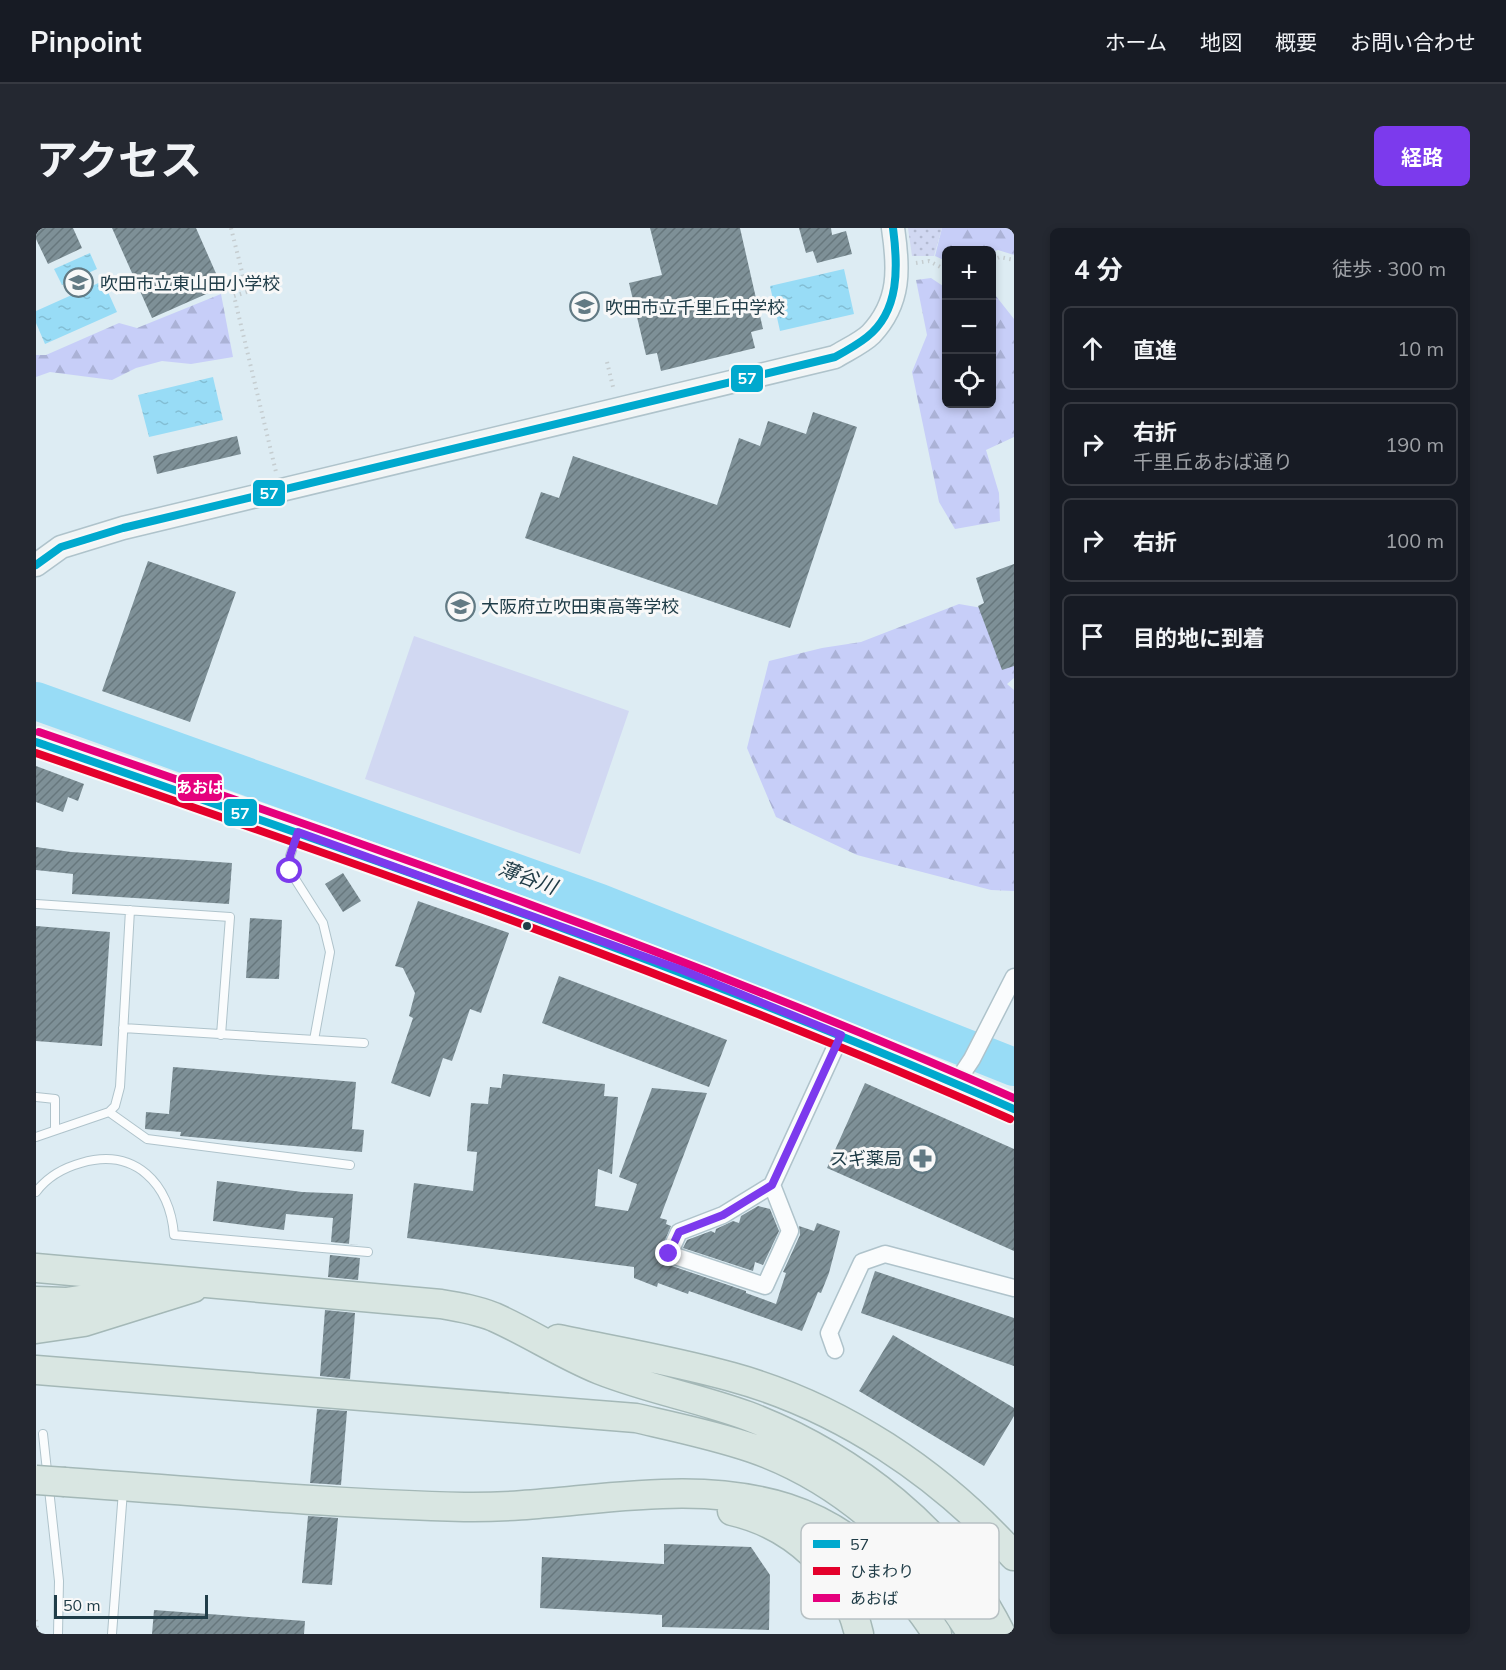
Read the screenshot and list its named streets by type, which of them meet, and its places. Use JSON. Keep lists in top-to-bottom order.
{
  "water": ["薄谷川"],
  "places": {
    "school or university": ["吹田市立東山田小学校", "吹田市立千里丘中学校", "大阪府立吹田東高等学校"],
    "pharmacy": ["スギ薬局"]
  },
  "lines": ["transit line 57", "transit line あおば", "transit line ひまわり"],
  "legend": ["57", "ひまわり", "あおば"],
  "scale_bar": "50 m",
  "page": {
    "header": "Pinpoint",
    "nav": [
      "ホーム",
      "地図",
      "概要",
      "お問い合わせ"
    ],
    "title": "アクセス",
    "buttons": "経路",
    "heading": ["4 分", "徒歩 · 300 m"],
    "map_buttons": ["+", "−"],
    "list": [
      ["直進", "10 m"],
      ["右折", "千里丘あおば通り", "190 m"],
      ["右折", "100 m"],
      "目的地に到着"
    ],
    "scale": "50 m"
  }
}
